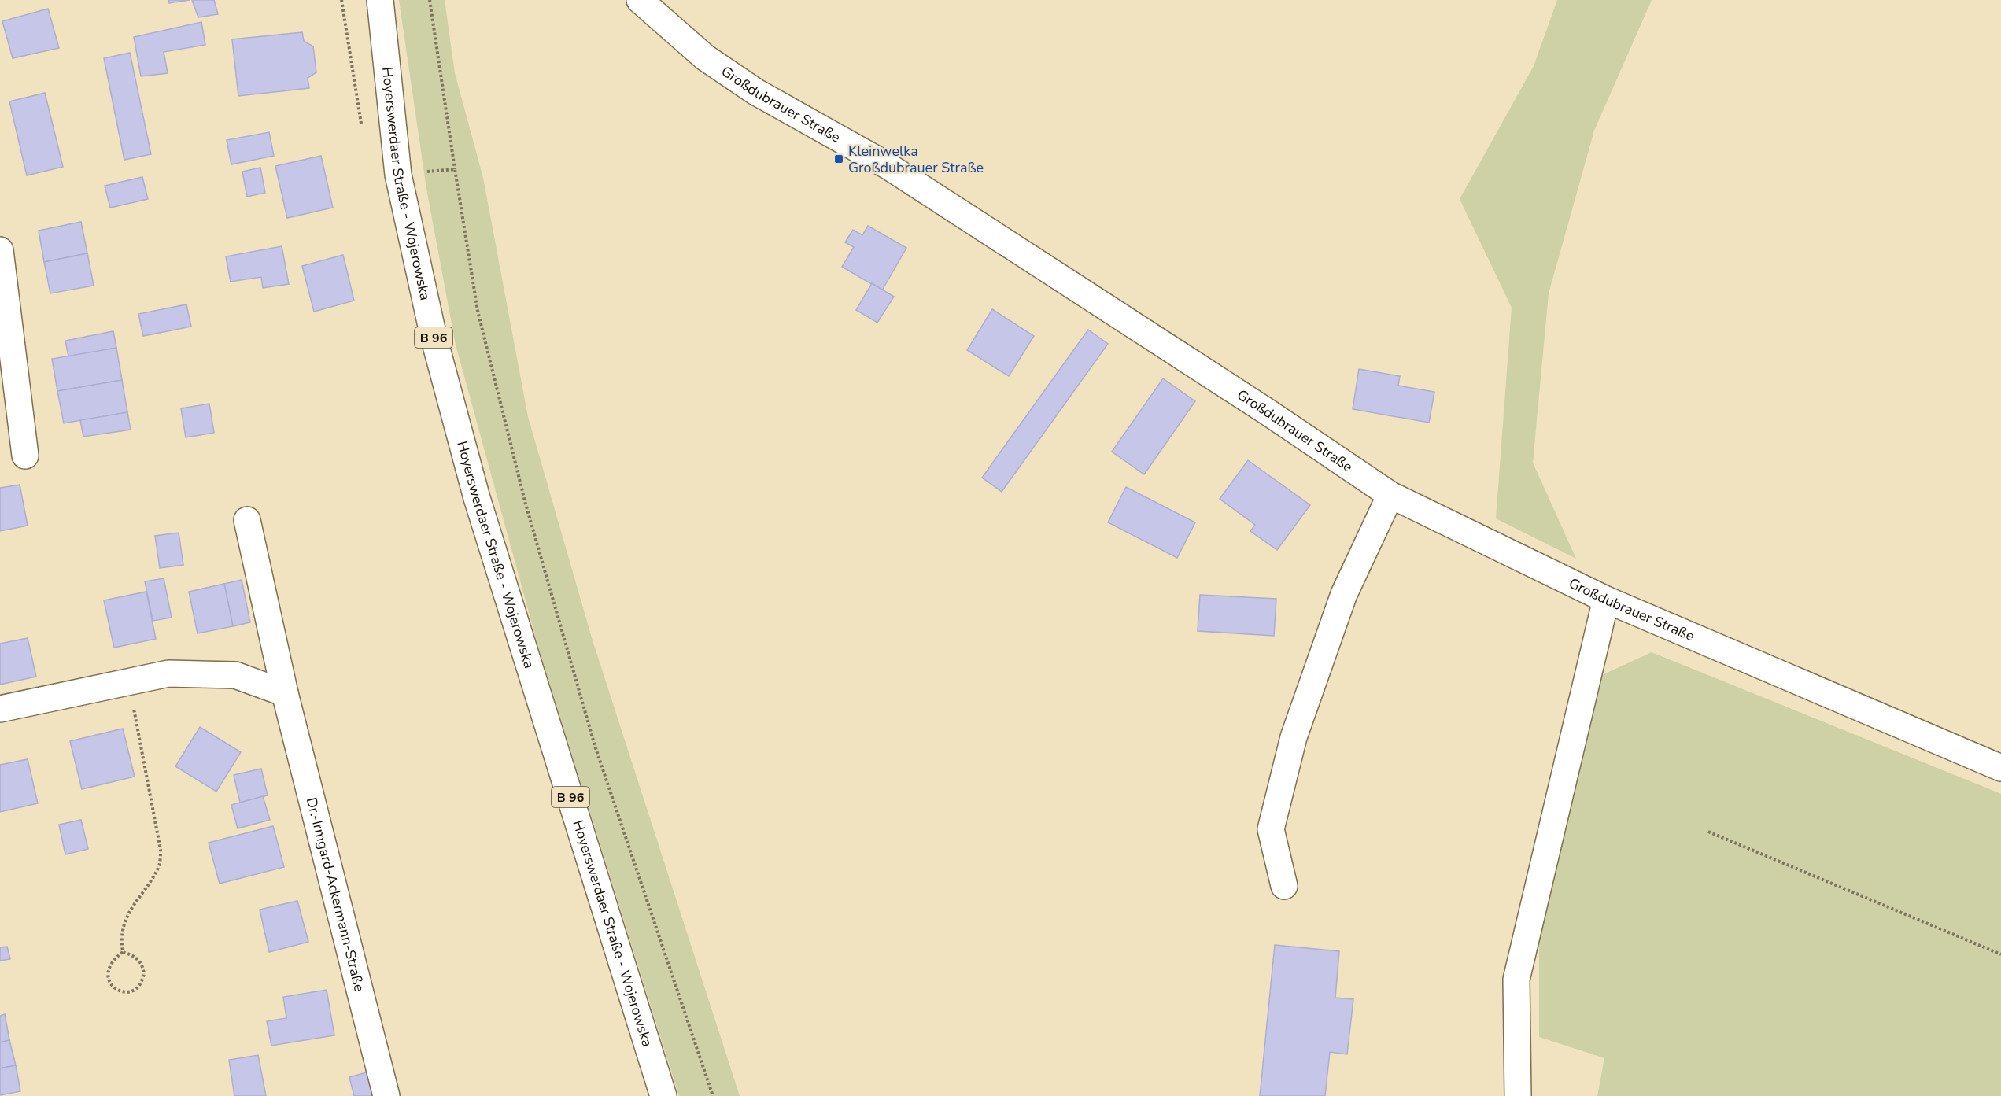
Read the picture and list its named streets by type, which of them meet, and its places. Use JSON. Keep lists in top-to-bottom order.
{
  "streets": {
    "main road": [
      "Großdubrauer Straße",
      "Hoyerswerdaer Straße - Wojerowska",
      "B 96",
      "Dr.-Irmgard-Ackermann-Straße"
    ]
  },
  "places": {
    "transit": ["Kleinwelka Großdubrauer Straße"]
  }
}
